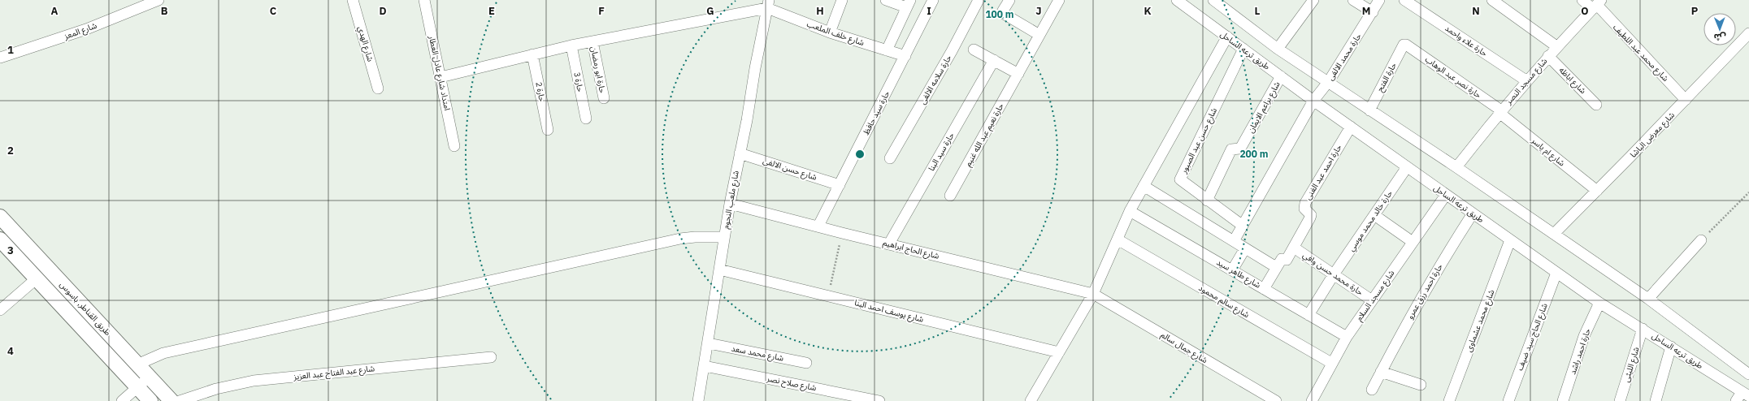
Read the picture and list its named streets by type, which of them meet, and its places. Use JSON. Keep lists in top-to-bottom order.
{
  "streets": {
    "main road": ["طريق القناطر, باسوس"],
    "street": [
      "شارع المعز",
      "شارع خلف الملعب",
      "حارة علاء واحمد",
      "شارع الهدي",
      "طريق ترعه الساحل",
      "شارع محمد عبد اللطيف",
      "حارة محمد الالفى",
      "حارة ابو رمضان",
      "امتداد شارع عادل العطار",
      "حارة الفتح",
      "حارة نصر عبد الوهاب",
      "حارة سلامه الالفى",
      "شارع اباظه",
      "شارع مسجد النصر",
      "حارة 3",
      "حارة 2",
      "شارع براعم الايمان",
      "حارة سيد حافظ",
      "حارة نعيم عبد الله غنيم",
      "شارع معرض الباشا",
      "شارع حسن عبد الصبور",
      "حارة سيد البنا",
      "شارع ام ياسر",
      "شارع حسن الالفى",
      "حارة احمد عبد الغنى",
      "شارع ملعب النجوم",
      "حارة خالد محمد موسي",
      "شارع الحاج ابراهيم",
      "شارع طاهر سيد",
      "حارة محمد حسن وافي",
      "حارة احمد رزق عمرو",
      "شارع مسجد السلام",
      "شارع سالم محمود",
      "شارع يوسف احمد البنا",
      "شارع محمد عشماوى",
      "شارع الحاج سيد ضيف",
      "شارع جمال سالم",
      "حارة احمد راشد",
      "شارع محمد سعد",
      "شارع الليثى",
      "شارع عبد الفتاح عبد العزيز",
      "شارع صلاح نصر"
    ]
  },
  "crossings": [
    ["شارع خلف الملعب", "حارة سيد حافظ"],
    ["شارع خلف الملعب", "شارع ملعب النجوم"],
    ["حارة علاء واحمد", "شارع مسجد النصر"],
    ["طريق ترعه الساحل", "حارة محمد الالفى"],
    ["طريق ترعه الساحل", "شارع براعم الايمان"],
    ["طريق ترعه الساحل", "شارع حسن عبد الصبور"],
    ["طريق ترعه الساحل", "حارة احمد عبد الغنى"],
    ["طريق ترعه الساحل", "حارة خالد محمد موسي"],
    ["طريق ترعه الساحل", "حارة احمد رزق عمرو"],
    ["طريق ترعه الساحل", "شارع مسجد السلام"],
    ["طريق ترعه الساحل", "شارع محمد عشماوى"],
    ["طريق ترعه الساحل", "شارع الحاج سيد ضيف"],
    ["طريق ترعه الساحل", "حارة احمد راشد"],
    ["طريق ترعه الساحل", "شارع الليثى"],
    ["شارع محمد عبد اللطيف", "شارع مسجد النصر"],
    ["شارع محمد عبد اللطيف", "شارع معرض الباشا"],
    ["حارة محمد الالفى", "شارع حسن عبد الصبور"],
    ["حارة الفتح", "حارة نصر عبد الوهاب"],
    ["حارة نصر عبد الوهاب", "شارع مسجد النصر"],
    ["حارة نصر عبد الوهاب", "شارع ام ياسر"],
    ["شارع اباظه", "شارع مسجد النصر"],
    ["شارع مسجد النصر", "شارع ام ياسر"],
    ["شارع براعم الايمان", "شارع حسن عبد الصبور"],
    ["حارة سيد حافظ", "شارع حسن الالفى"],
    ["حارة سيد حافظ", "شارع الحاج ابراهيم"],
    ["شارع معرض الباشا", "شارع ام ياسر"],
    ["حارة سيد البنا", "شارع الحاج ابراهيم"],
    ["شارع حسن الالفى", "شارع ملعب النجوم"],
    ["حارة احمد عبد الغنى", "حارة محمد حسن وافي"],
    ["شارع ملعب النجوم", "شارع الحاج ابراهيم"],
    ["شارع ملعب النجوم", "شارع يوسف احمد البنا"],
    ["شارع ملعب النجوم", "شارع محمد سعد"],
    ["شارع ملعب النجوم", "شارع صلاح نصر"],
    ["حارة خالد محمد موسي", "شارع طاهر سيد"],
    ["حارة خالد محمد موسي", "حارة محمد حسن وافي"],
    ["شارع الحاج ابراهيم", "شارع جمال سالم"],
    ["شارع طاهر سيد", "شارع مسجد السلام"],
    ["حارة محمد حسن وافي", "شارع مسجد السلام"],
    ["شارع مسجد السلام", "شارع سالم محمود"]
  ],
  "north": "bottom",
  "grid": {
    "columns": [
      "A",
      "B",
      "C",
      "D",
      "E",
      "F",
      "G",
      "H",
      "I",
      "J",
      "K",
      "L",
      "M",
      "N",
      "O",
      "P"
    ],
    "rows": [
      "1",
      "2",
      "3",
      "4"
    ]
  },
  "rings": ["100 m", "200 m"]
}
